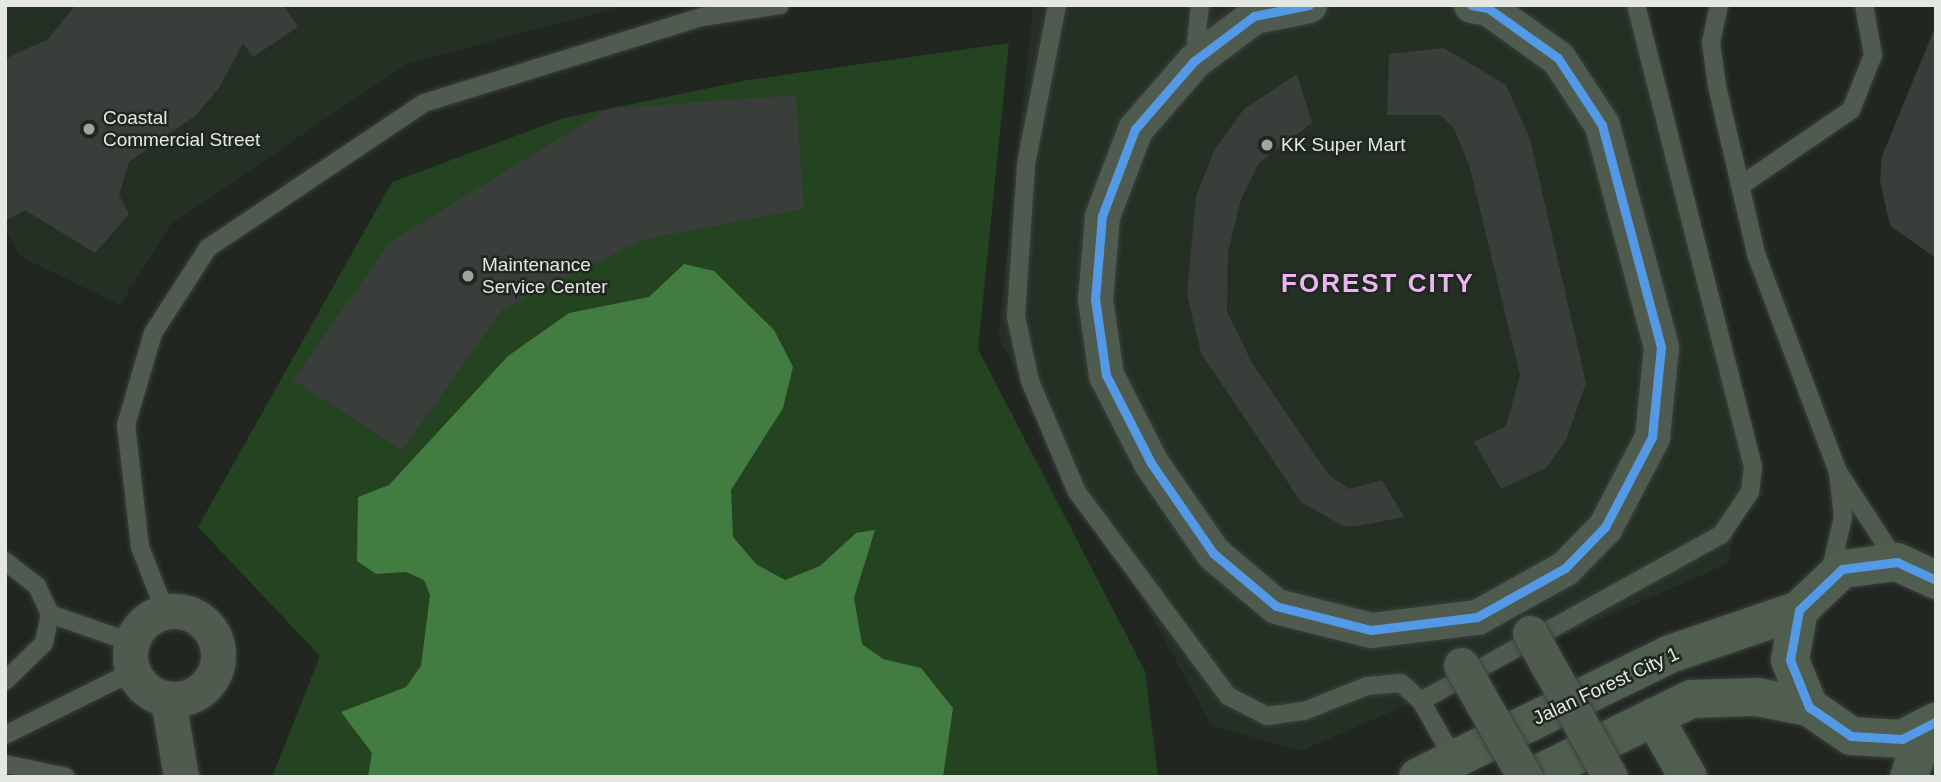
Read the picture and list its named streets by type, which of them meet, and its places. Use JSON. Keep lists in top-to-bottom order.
{
  "streets": {
    "street": ["Jalan Forest City 1"]
  },
  "districts": ["FOREST CITY"],
  "places": ["Coastal Commercial Street", "KK Super Mart", "Maintenance Service Center"]
}
